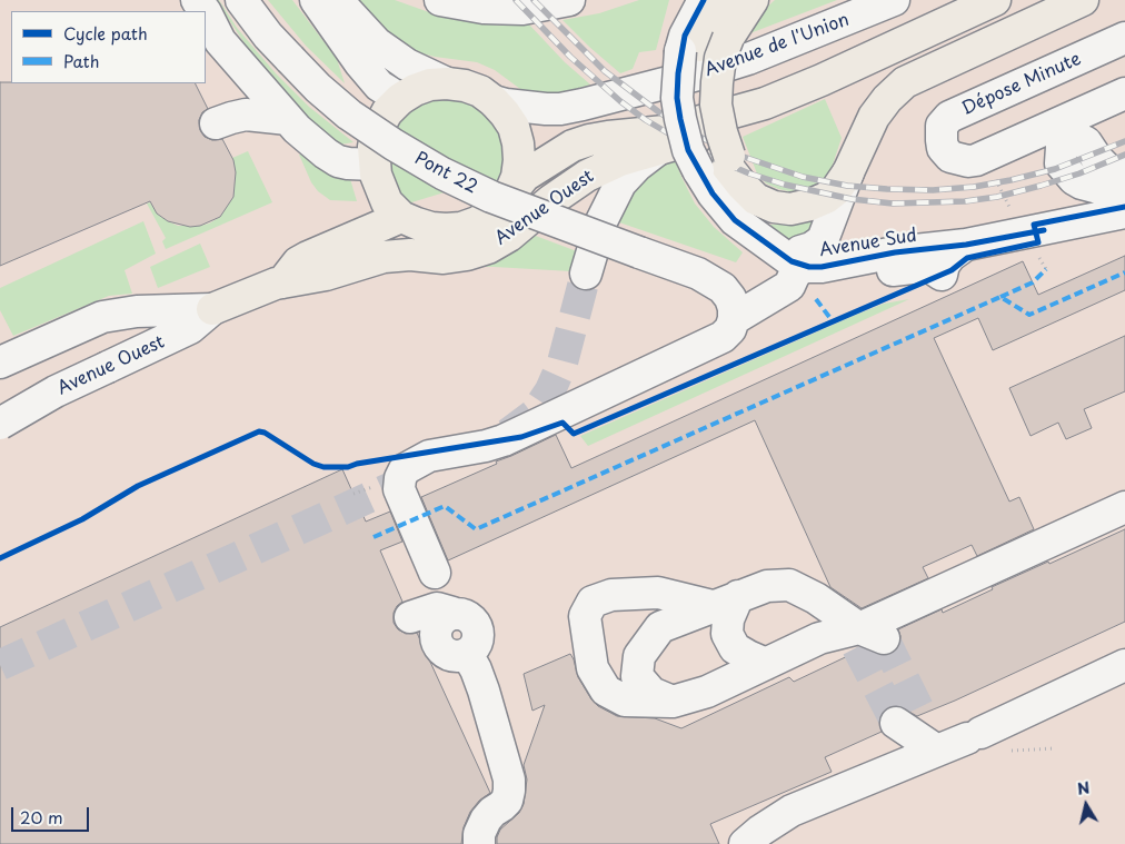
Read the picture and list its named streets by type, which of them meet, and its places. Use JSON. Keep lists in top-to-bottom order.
{
  "streets": {
    "main road": ["Avenue Ouest", "Avenue Sud"],
    "street": ["Avenue de l'Union", "Dépose Minute", "Pont 22"]
  },
  "crossings": [
    ["Avenue de l'Union", "Avenue Ouest"]
  ],
  "legend": ["Cycle path", "Path"],
  "scale_bar": "20 m",
  "north": "top"
}
